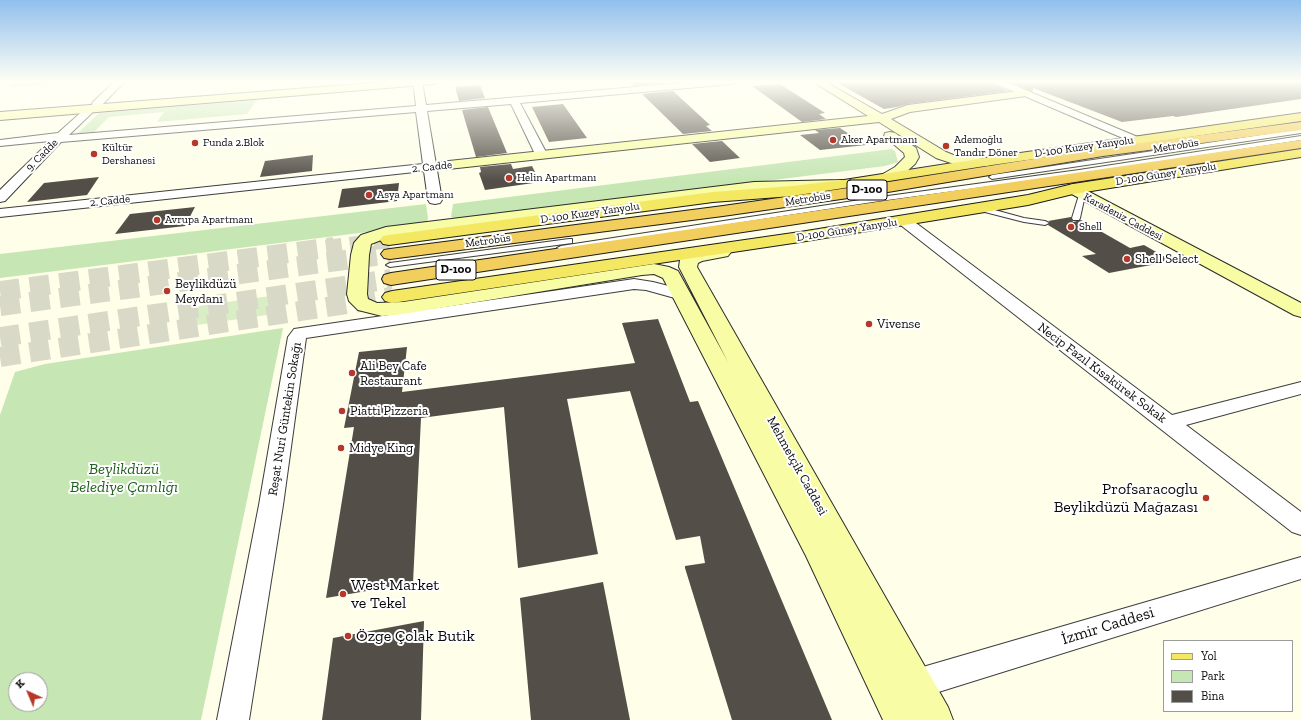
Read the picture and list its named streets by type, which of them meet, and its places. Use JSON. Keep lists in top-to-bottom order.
{
  "streets": {
    "highway": ["D-100"],
    "main road": [
      "D-100 Kuzey Yanyolu",
      "2. Cadde",
      "D-100 Güney Yanyolu",
      "Karadeniz Caddesi",
      "Mehmetçik Caddesi"
    ],
    "street": [
      "9. Cadde",
      "Necip Fazıl Kısakürek Sokak",
      "Reşat Nuri Güntekin Sokağı",
      "İzmir Caddesi"
    ],
    "lane": ["Metrobüs"]
  },
  "crossings": [
    ["Metrobüs", "D-100 Kuzey Yanyolu"],
    ["Metrobüs", "D-100"],
    ["D-100 Kuzey Yanyolu", "D-100"],
    ["D-100 Kuzey Yanyolu", "Mehmetçik Caddesi"],
    ["D-100 Güney Yanyolu", "Karadeniz Caddesi"],
    ["D-100 Güney Yanyolu", "Necip Fazıl Kısakürek Sokak"],
    ["D-100 Güney Yanyolu", "Mehmetçik Caddesi"],
    ["Reşat Nuri Güntekin Sokağı", "Mehmetçik Caddesi"],
    ["Mehmetçik Caddesi", "İzmir Caddesi"]
  ],
  "parks": ["Beylikdüzü Belediye Çamlığı"],
  "places": [
    "Aker Apartmanı",
    "Funda 2.Blok",
    "Ademoğlu Tandır Döner",
    "Kültür Dershanesi",
    "Helin Apartmanı",
    "Asya Apartmanı",
    "Avrupa Apartmanı",
    "Shell",
    "Shell Select",
    "Beylikdüzü Meydanı",
    "Vivense",
    "Ali Bey Cafe Restaurant",
    "Piatti Pizzeria",
    "Midye King",
    "Profsaracoglu Beylikdüzü Mağazası",
    "West Market ve Tekel",
    "Özge Çolak Butik"
  ],
  "legend": ["Yol", "Park", "Bina"],
  "north": "top left"
}
